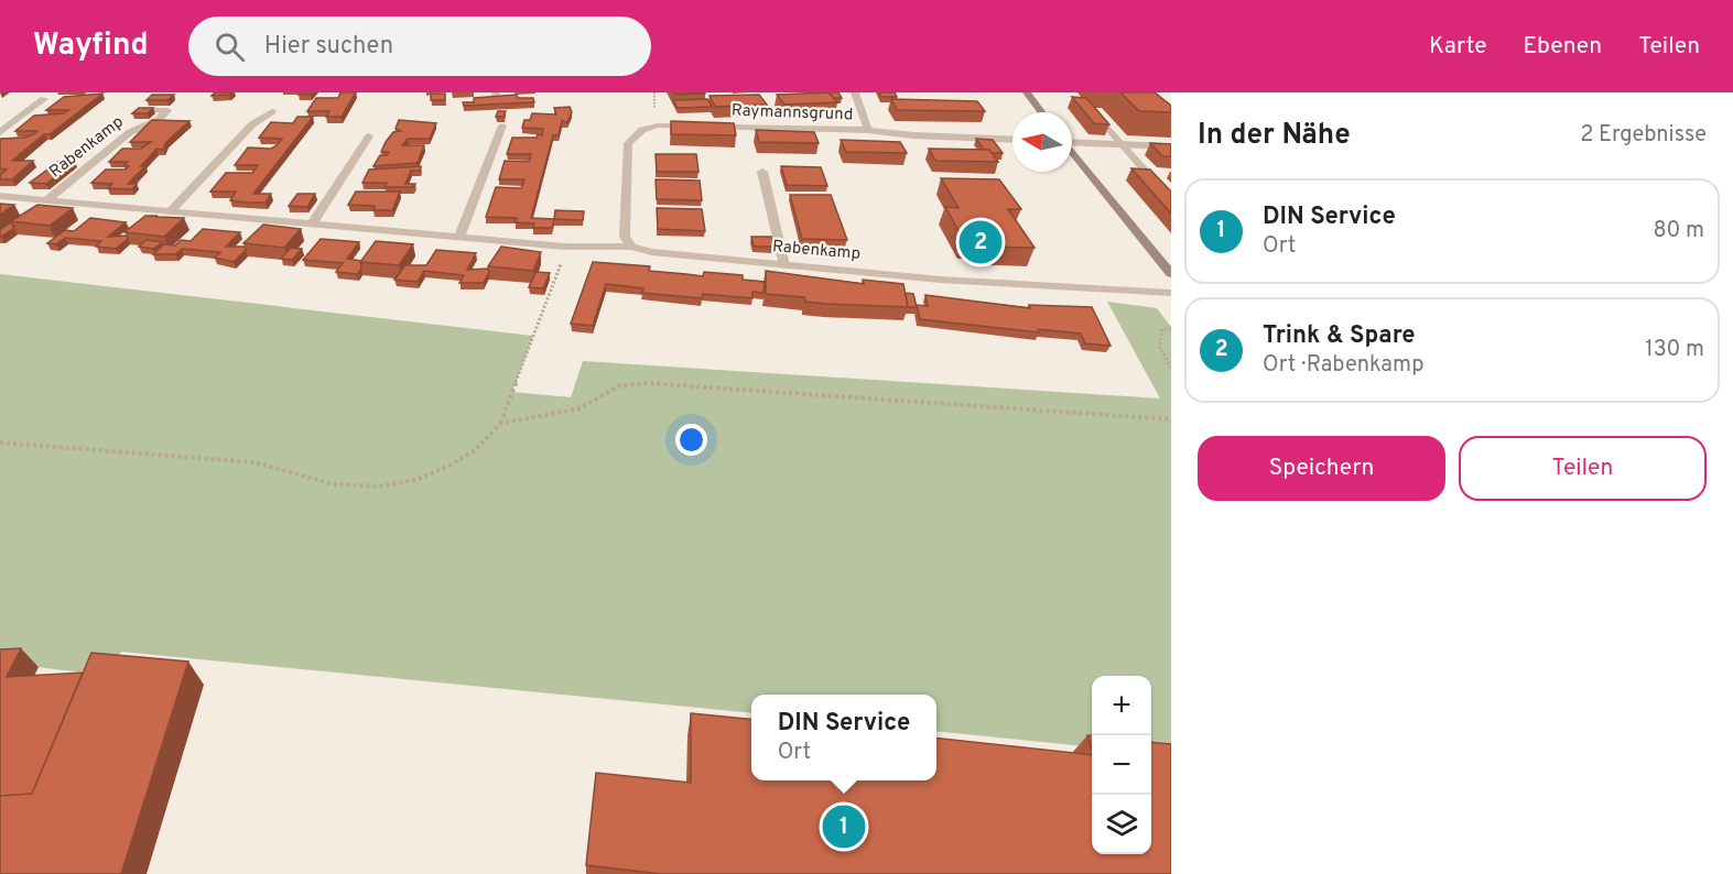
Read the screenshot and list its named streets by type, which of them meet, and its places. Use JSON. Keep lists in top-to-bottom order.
{
  "streets": {
    "street": ["Raymannsgrund", "Rabenkamp"]
  },
  "crossings": [
    ["Raymannsgrund", "Rabenkamp"]
  ],
  "north": "left",
  "page": {
    "header": "Wayfind",
    "search": "Hier suchen",
    "nav": ["Karte", "Ebenen", "Teilen"],
    "heading": ["In der Nähe", "2 Ergebnisse"],
    "list": [
      {
        "mark": "1",
        "name": "DIN Service",
        "note": "Ort",
        "value": "80 m"
      },
      {
        "mark": "2",
        "name": "Trink & Spare",
        "note": "Ort · Rabenkamp",
        "value": "130 m"
      }
    ],
    "pins": ["2", "1"],
    "buttons": ["Speichern", "Teilen"],
    "map_buttons": ["+", "−"],
    "popup": ["DIN Service", "Ort"]
  }
}
